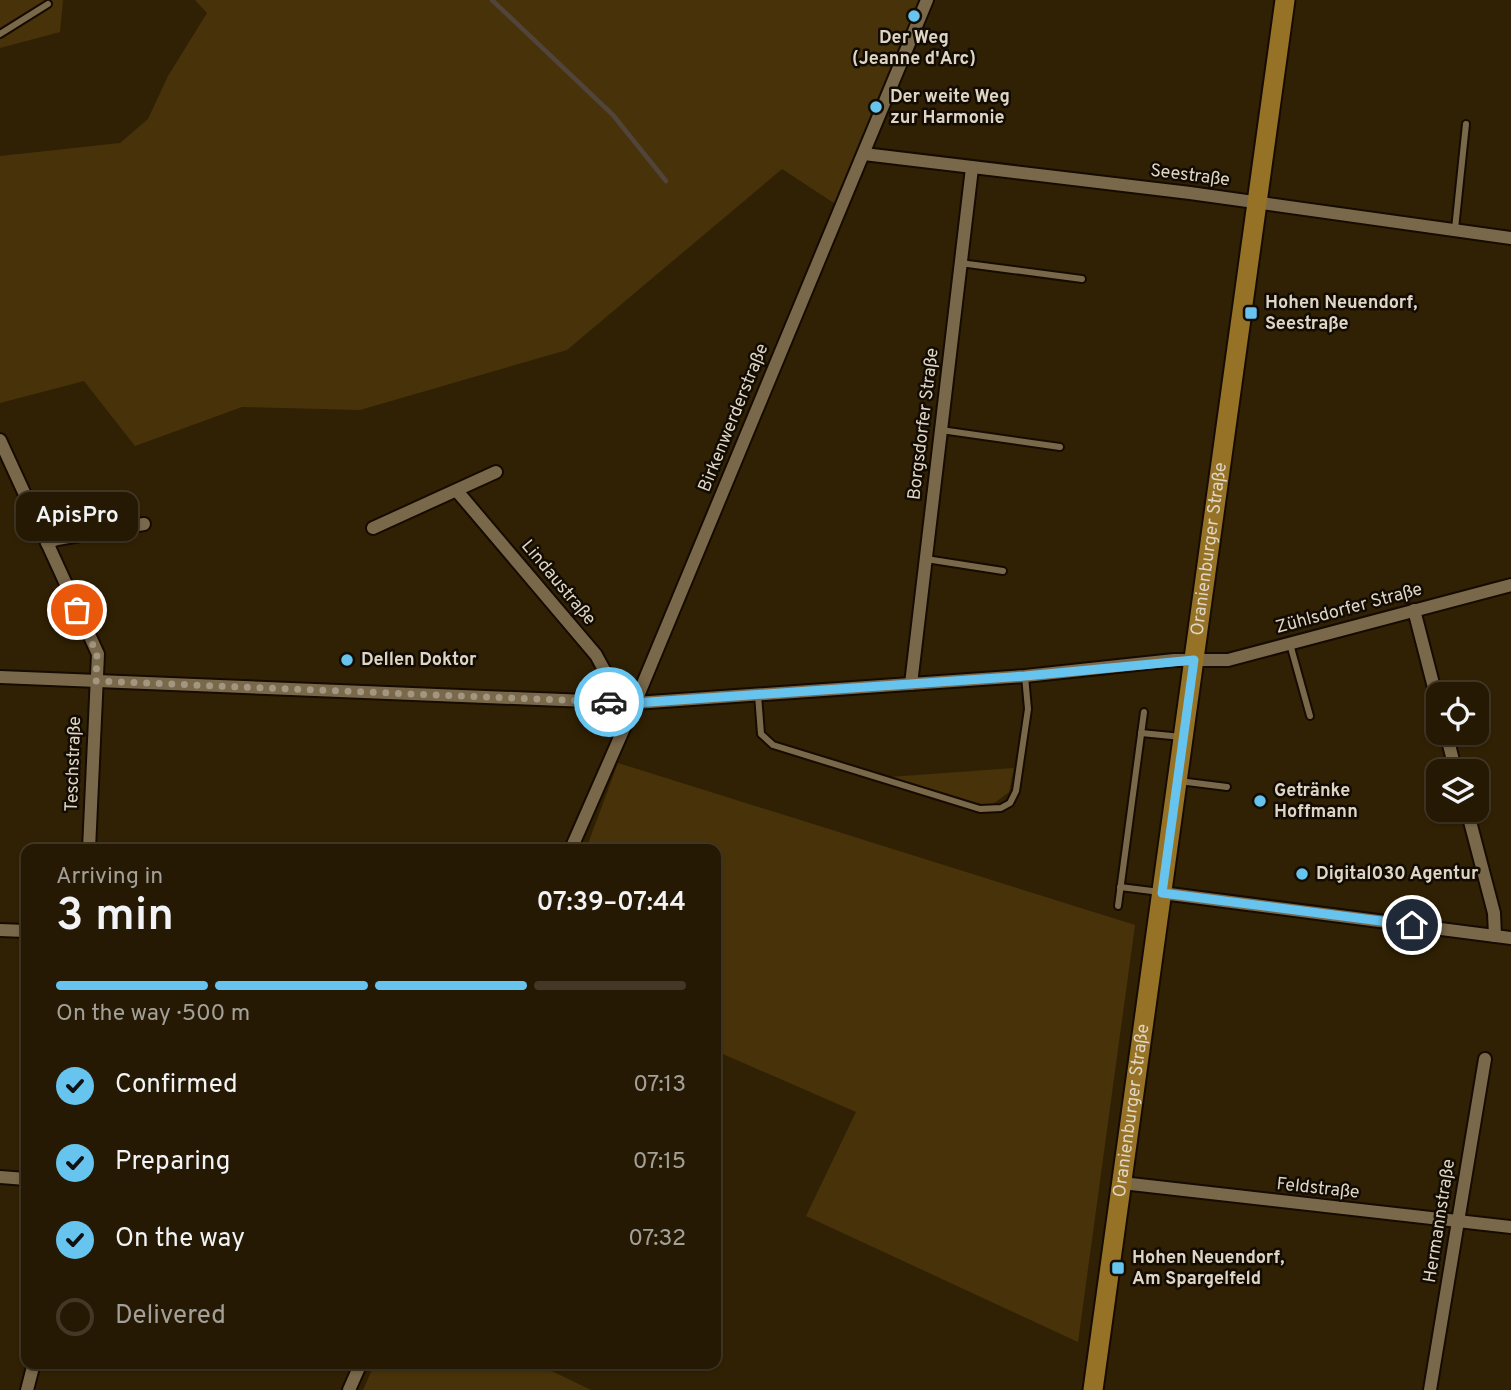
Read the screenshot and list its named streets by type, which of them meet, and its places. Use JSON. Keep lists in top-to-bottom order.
{
  "streets": {
    "main road": ["Oranienburger Straße"],
    "street": [
      "Seestraße",
      "Birkenwerderstraße",
      "Borgsdorfer Straße",
      "Lindaustraße",
      "Zühlsdorfer Straße",
      "Teschstraße",
      "Feldstraße",
      "Hermannstraße"
    ]
  },
  "crossings": [
    ["Seestraße", "Birkenwerderstraße"],
    ["Seestraße", "Borgsdorfer Straße"],
    ["Seestraße", "Oranienburger Straße"],
    ["Birkenwerderstraße", "Lindaustraße"],
    ["Birkenwerderstraße", "Zühlsdorfer Straße"],
    ["Borgsdorfer Straße", "Zühlsdorfer Straße"],
    ["Oranienburger Straße", "Zühlsdorfer Straße"],
    ["Oranienburger Straße", "Feldstraße"],
    ["Lindaustraße", "Zühlsdorfer Straße"],
    ["Zühlsdorfer Straße", "Teschstraße"],
    ["Feldstraße", "Hermannstraße"]
  ],
  "places": {
    "other": [
      "Der Weg (Jeanne d'Arc)",
      "Der weite Weg zur Harmonie",
      "ApisPro",
      "Dellen Doktor",
      "Getränke Hoffmann",
      "Digital030 Agentur"
    ],
    "transit": ["Hohen Neuendorf, Seestraße", "Hohen Neuendorf, Am Spargelfeld"]
  },
  "page": {
    "bubble": "ApisPro",
    "heading": ["3 min", "Arriving in", "07:39–07:44"],
    "bar": "On the way · 500 m",
    "list": [
      ["Confirmed", "07:13"],
      ["Preparing", "07:15"],
      ["On the way", "07:32"],
      "Delivered"
    ]
  }
}
